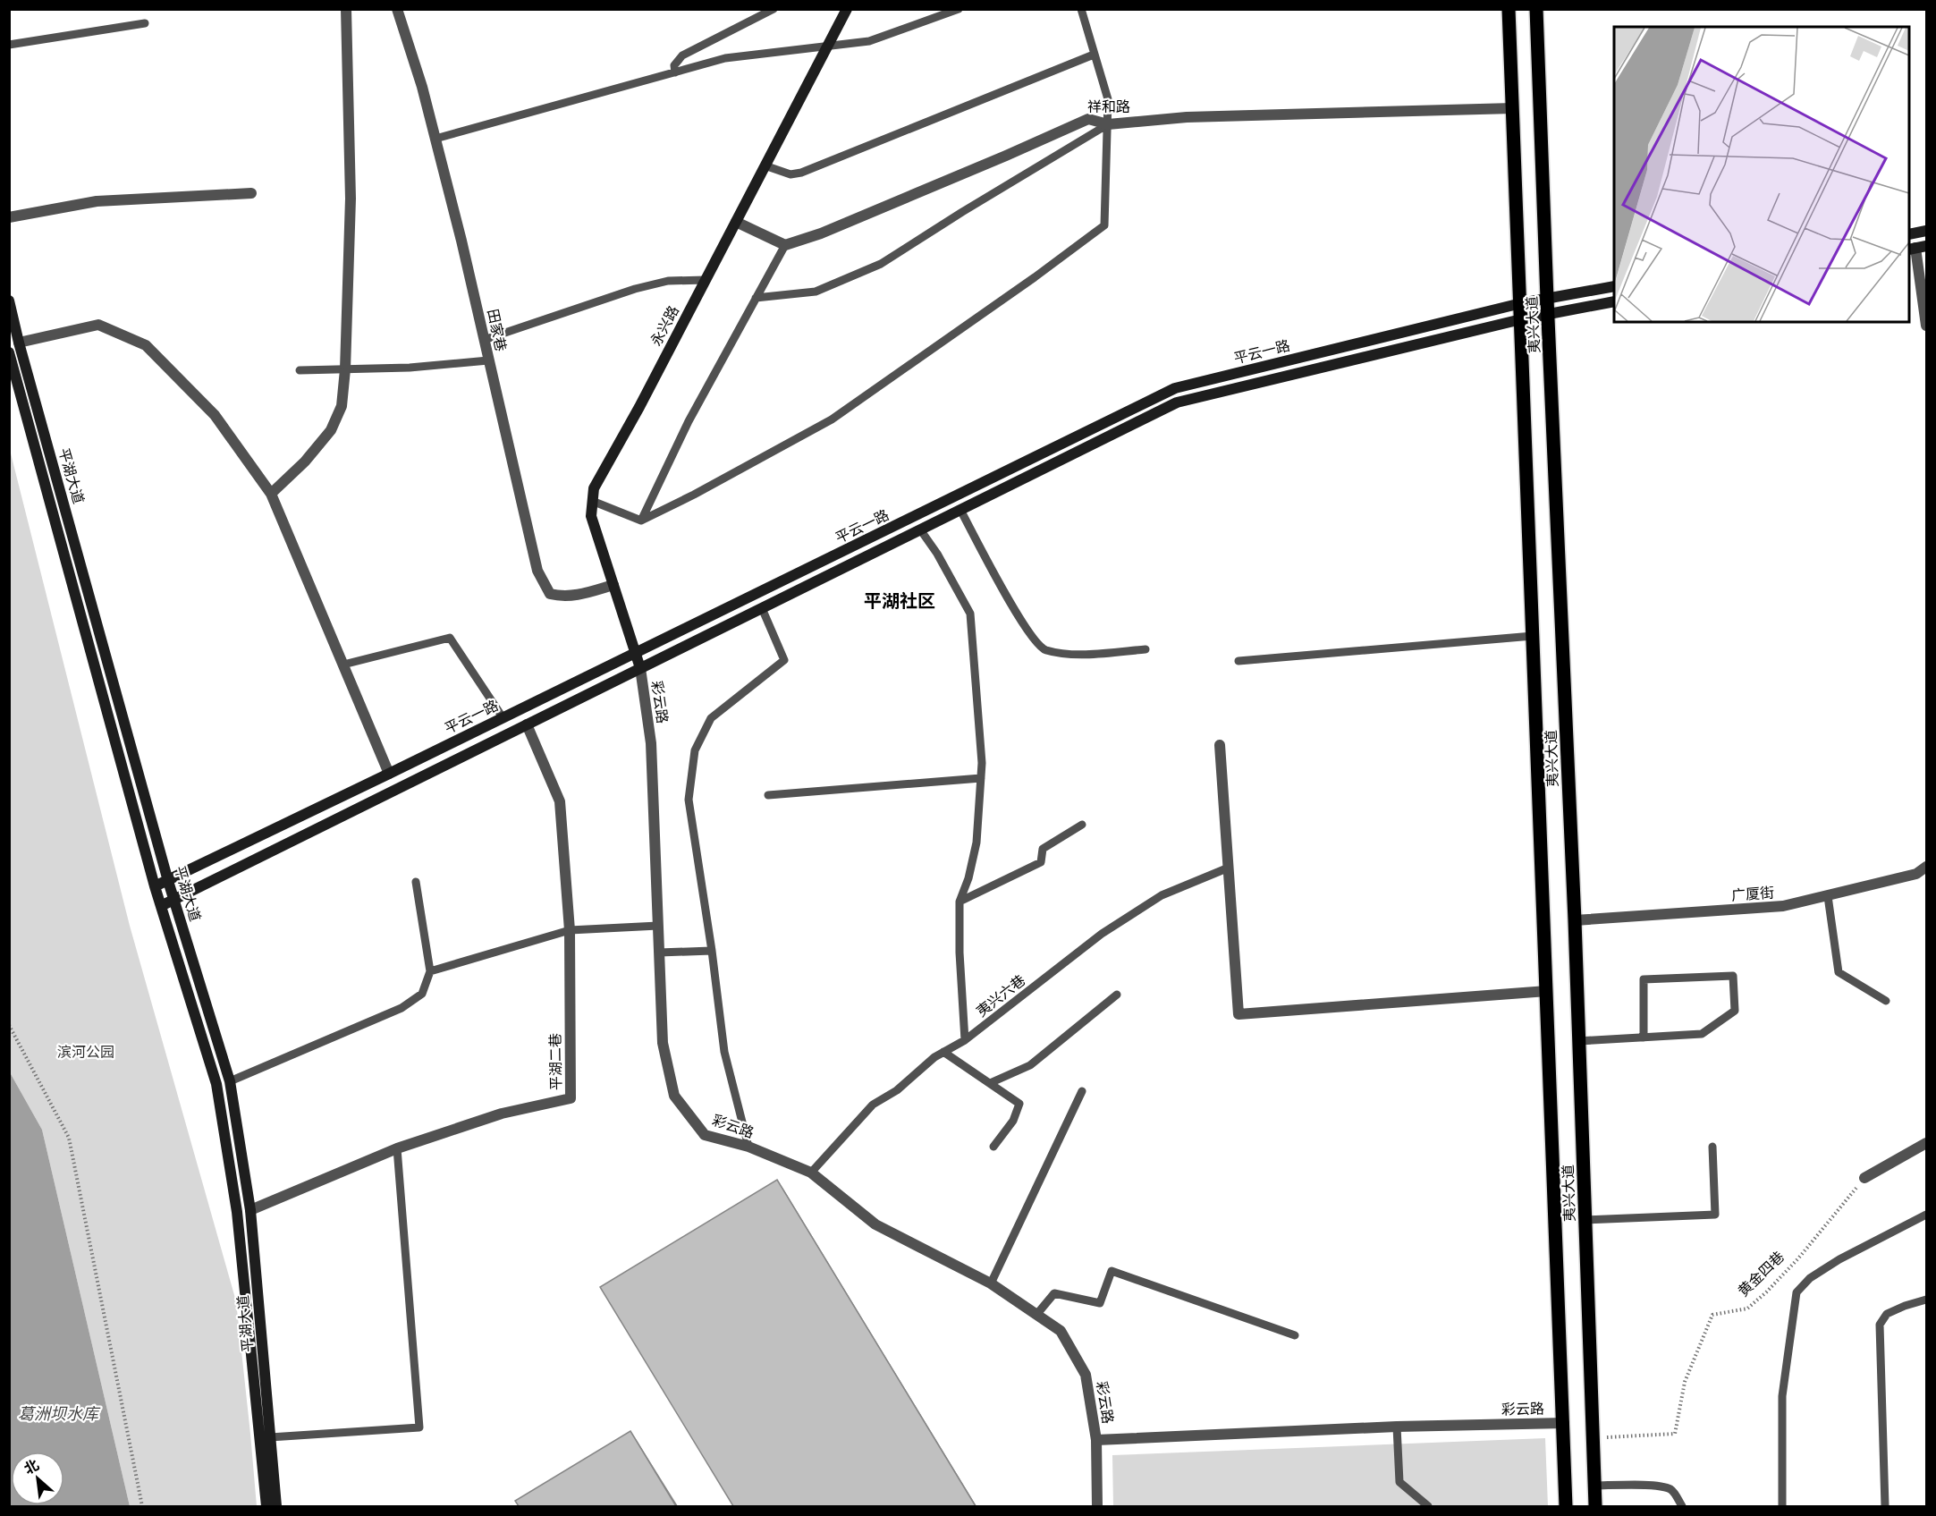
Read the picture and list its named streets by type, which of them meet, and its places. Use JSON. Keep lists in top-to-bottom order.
{
  "streets": {
    "main road": [
      "夷兴大道",
      "永兴路",
      "平云一路",
      "平湖大道"
    ],
    "street": [
      "祥和路",
      "田家巷",
      "彩云路",
      "广厦街",
      "平湖二巷"
    ],
    "lane": ["夷兴六巷"],
    "path": ["黄金四巷"]
  },
  "crossings": [
    ["祥和路", "夷兴大道"],
    ["夷兴大道", "平云一路"],
    ["夷兴大道", "彩云路"],
    ["夷兴大道", "广厦街"],
    ["夷兴大道", "黄金四巷"],
    ["永兴路", "田家巷"],
    ["永兴路", "平云一路"],
    ["永兴路", "彩云路"],
    ["平云一路", "平湖大道"],
    ["平云一路", "彩云路"],
    ["平云一路", "平湖二巷"],
    ["平湖大道", "平湖二巷"],
    ["彩云路", "夷兴六巷"]
  ],
  "districts": ["平湖社区"],
  "water": ["葛洲坝水库"],
  "parks": ["滨河公园"],
  "north": "top left"
}
